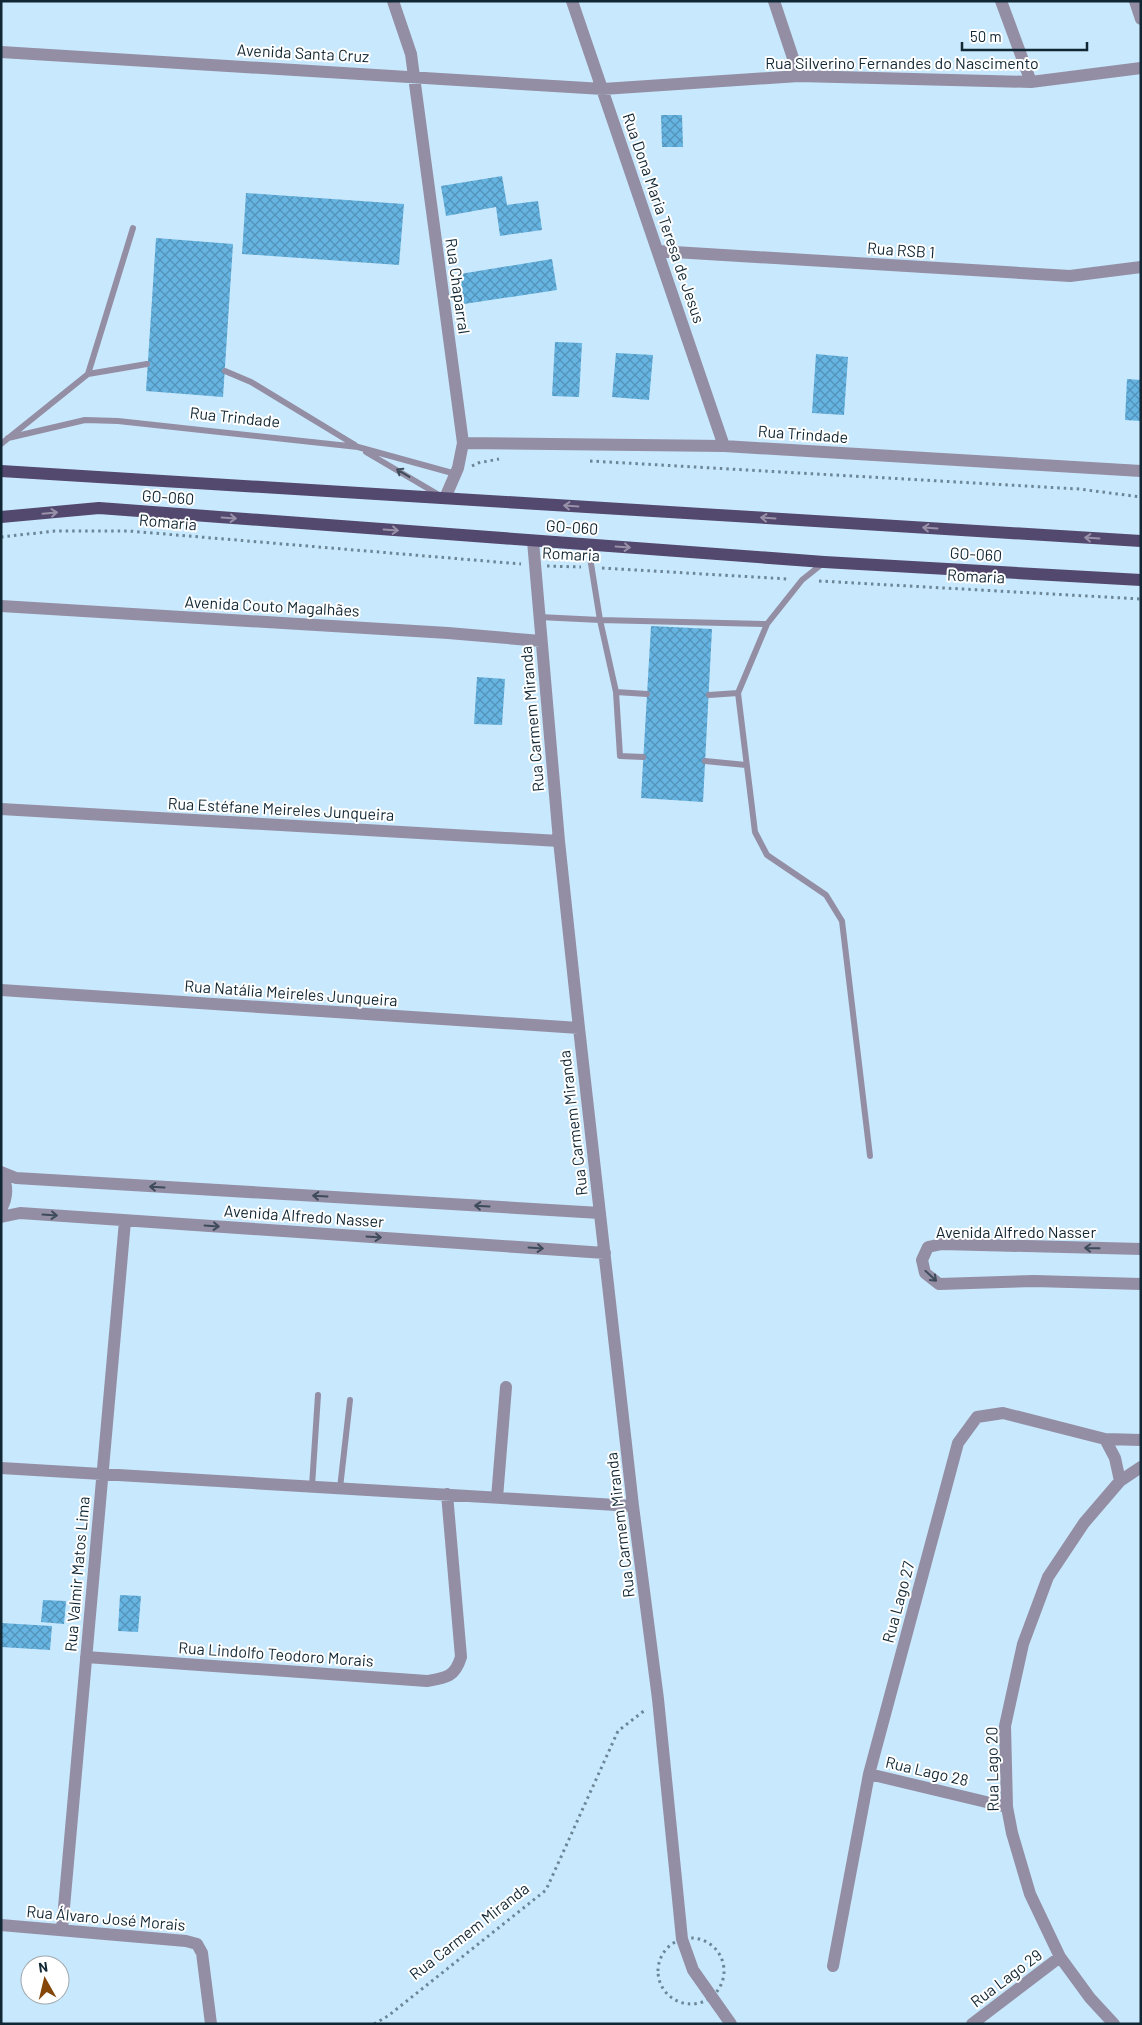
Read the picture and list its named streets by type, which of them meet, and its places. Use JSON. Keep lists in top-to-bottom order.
{
  "streets": {
    "main road": ["GO-060"],
    "street": [
      "Avenida Santa Cruz",
      "Rua Silverino Fernandes do Nascimento",
      "Rua Dona Maria Teresa de Jesus",
      "Rua RSB 1",
      "Rua Chaparral",
      "Rua Trindade",
      "Avenida Couto Magalhães",
      "Rua Carmem Miranda",
      "Rua Estéfane Meireles Junqueira",
      "Rua Natália Meireles Junqueira",
      "Avenida Alfredo Nasser",
      "Rua Valmir Matos Lima",
      "Rua Lago 27",
      "Rua Lindolfo Teodoro Morais",
      "Rua Lago 20",
      "Rua Lago 28",
      "Rua Álvaro José Morais",
      "Rua Lago 29"
    ],
    "path": ["Romaria"]
  },
  "crossings": [
    ["Avenida Santa Cruz", "Rua Silverino Fernandes do Nascimento"],
    ["Avenida Santa Cruz", "Rua Dona Maria Teresa de Jesus"],
    ["Avenida Santa Cruz", "Rua Chaparral"],
    ["Rua Silverino Fernandes do Nascimento", "Rua Dona Maria Teresa de Jesus"],
    ["Rua Dona Maria Teresa de Jesus", "Rua RSB 1"],
    ["Rua Dona Maria Teresa de Jesus", "Rua Trindade"],
    ["Rua Chaparral", "Rua Trindade"],
    ["Rua Chaparral", "GO-060"],
    ["GO-060", "Rua Carmem Miranda"],
    ["Romaria", "Rua Carmem Miranda"],
    ["Avenida Couto Magalhães", "Rua Carmem Miranda"],
    ["Rua Carmem Miranda", "Rua Estéfane Meireles Junqueira"],
    ["Rua Carmem Miranda", "Rua Natália Meireles Junqueira"],
    ["Rua Carmem Miranda", "Avenida Alfredo Nasser"],
    ["Avenida Alfredo Nasser", "Rua Valmir Matos Lima"],
    ["Rua Valmir Matos Lima", "Rua Lindolfo Teodoro Morais"],
    ["Rua Valmir Matos Lima", "Rua Álvaro José Morais"],
    ["Rua Lago 27", "Rua Lago 28"],
    ["Rua Lago 20", "Rua Lago 28"],
    ["Rua Lago 20", "Rua Lago 29"]
  ],
  "scale_bar": "50 m",
  "north": "top"
}
